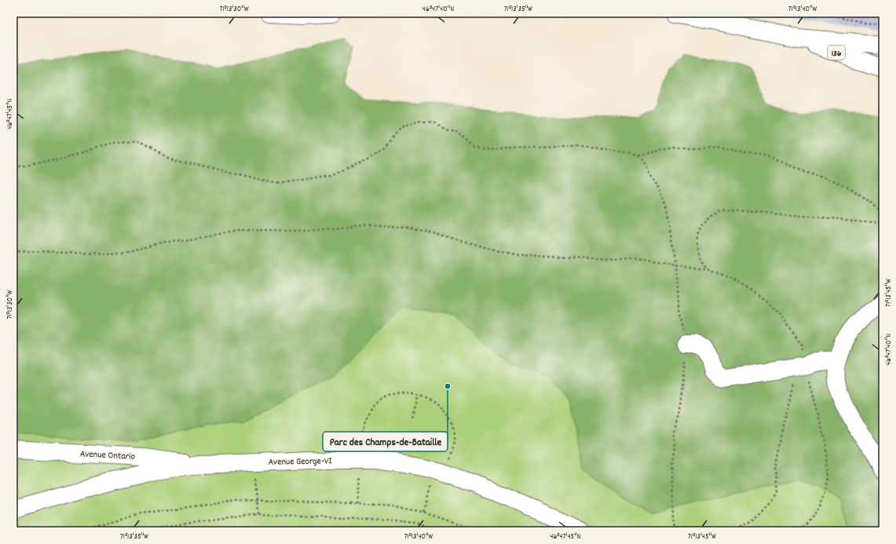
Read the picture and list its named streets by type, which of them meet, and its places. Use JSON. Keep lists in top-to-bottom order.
{
  "streets": {
    "street": ["136", "Avenue Ontario", "Avenue George-VI"]
  },
  "crossings": [
    ["Avenue Ontario", "Avenue George-VI"]
  ],
  "places": ["Parc des Champs-de-Bataille"],
  "coordinates": [
    "71°13'30\"W",
    "46°47'40\"N",
    "71°13'35\"W",
    "71°13'40\"W",
    "46°47'45\"N",
    "71°13'45\"W"
  ]
}
